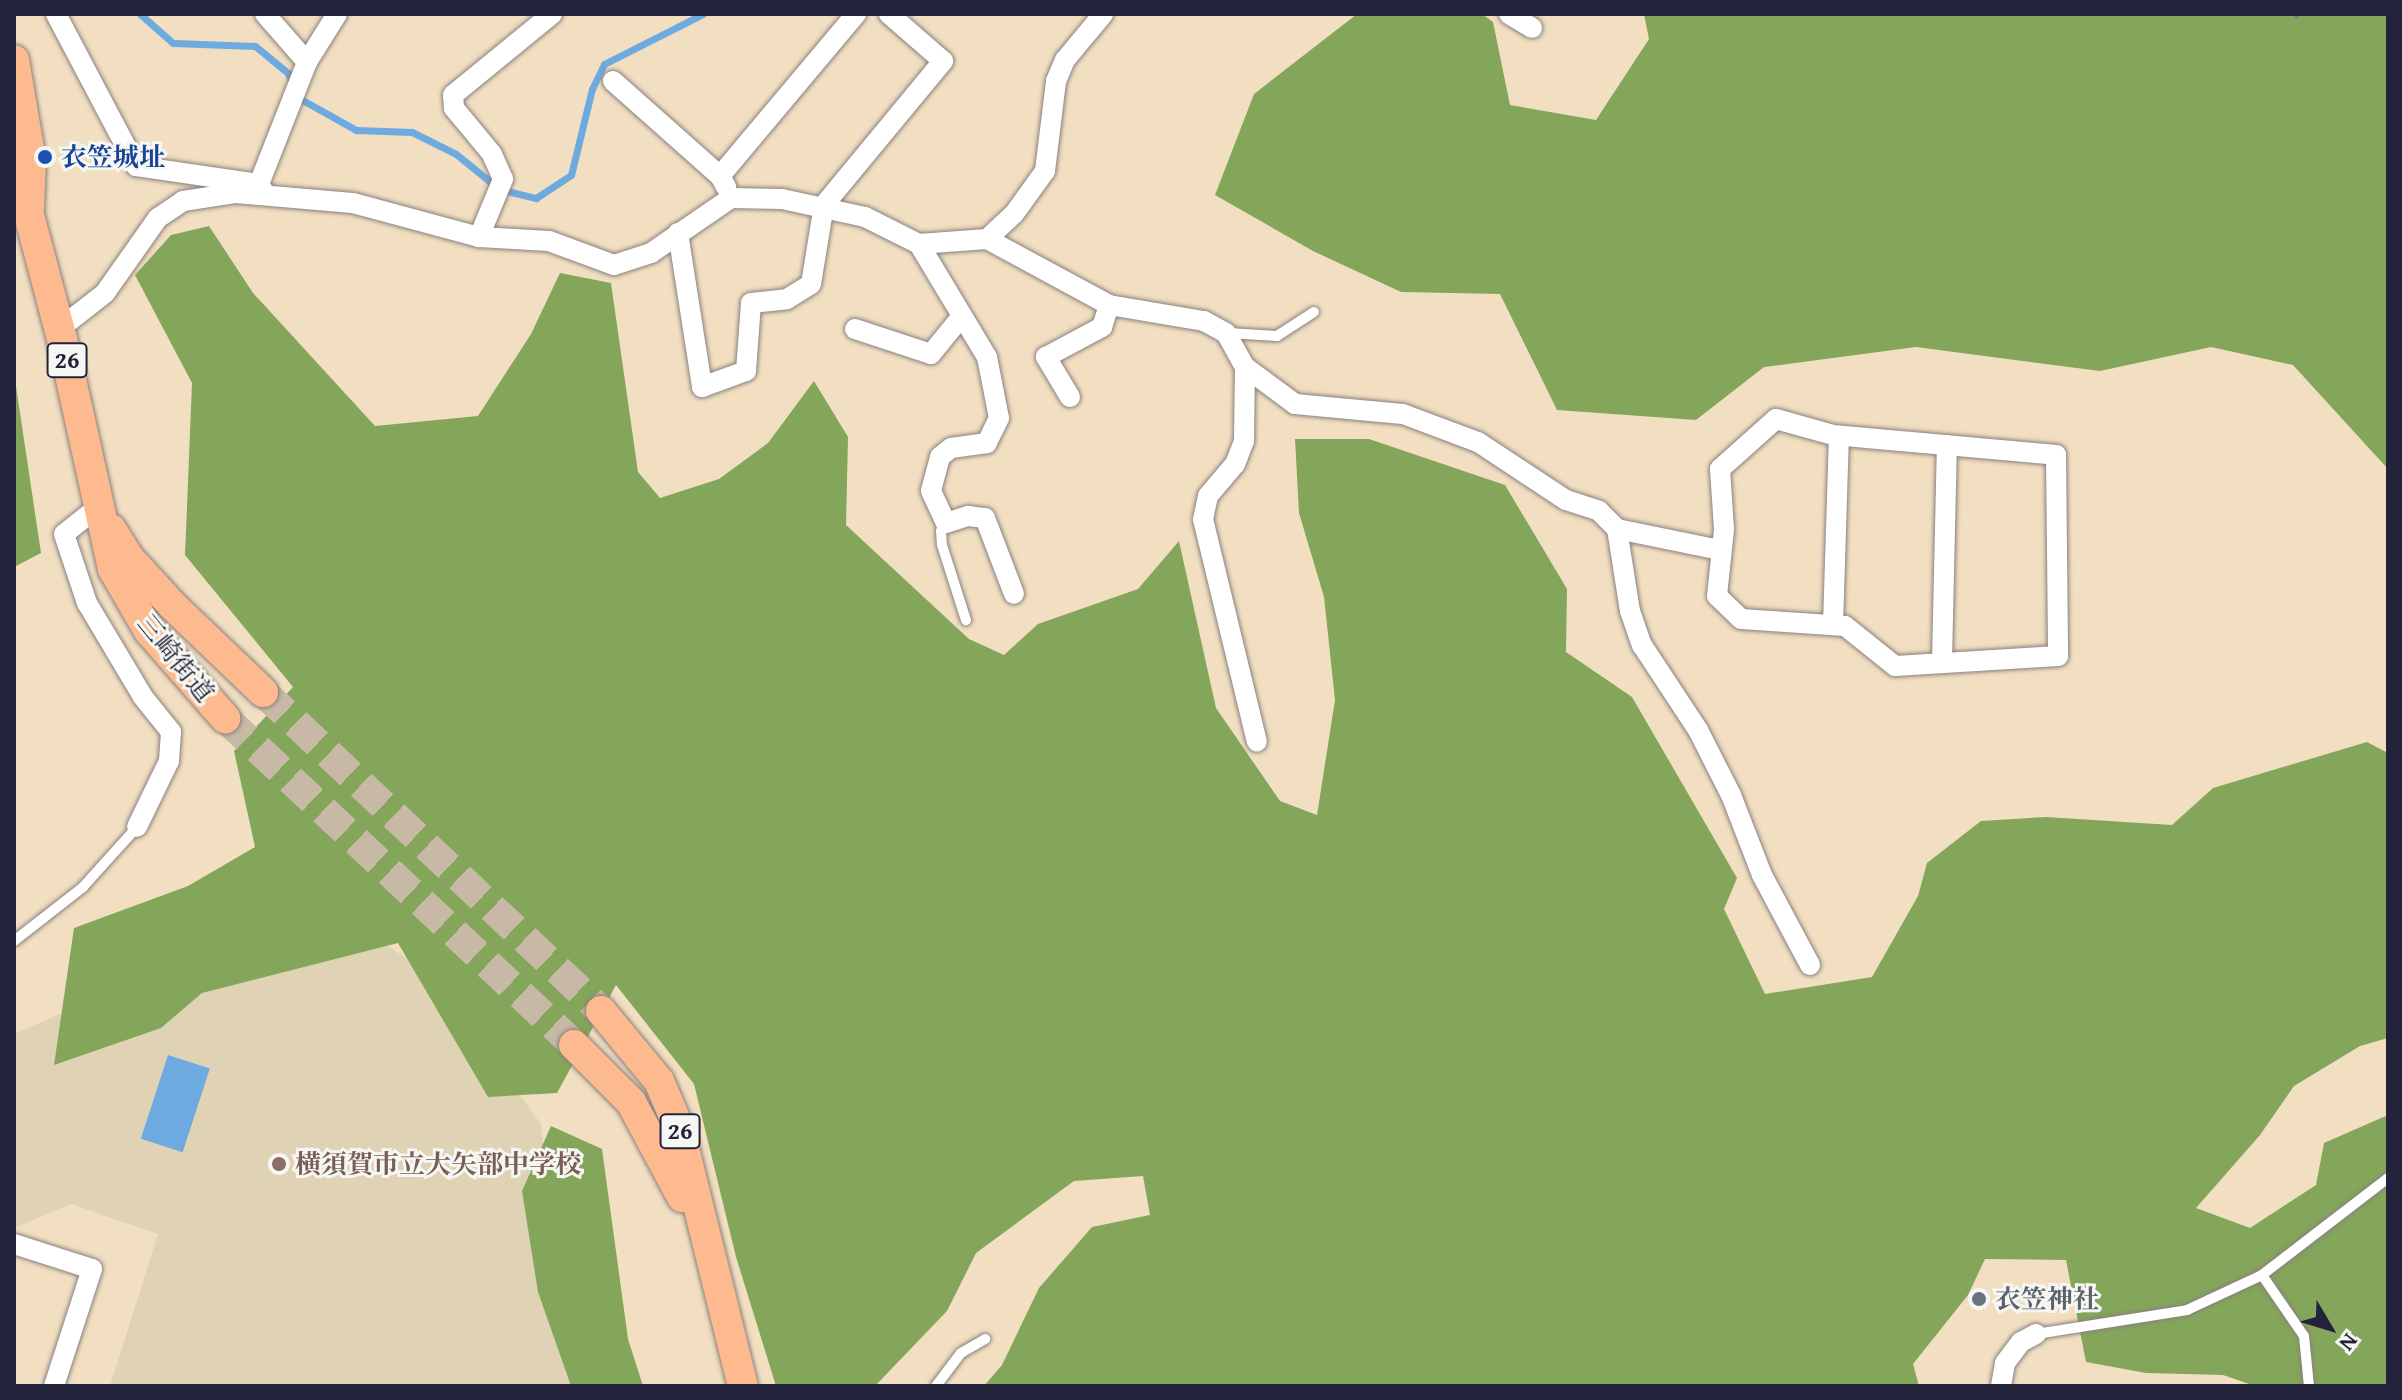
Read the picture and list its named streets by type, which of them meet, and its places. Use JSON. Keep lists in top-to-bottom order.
{
  "streets": {
    "main road": ["26", "三崎街道"]
  },
  "places": ["衣笠城址", "横須賀市立大矢部中学校", "衣笠神社"],
  "north": "bottom right"
}
